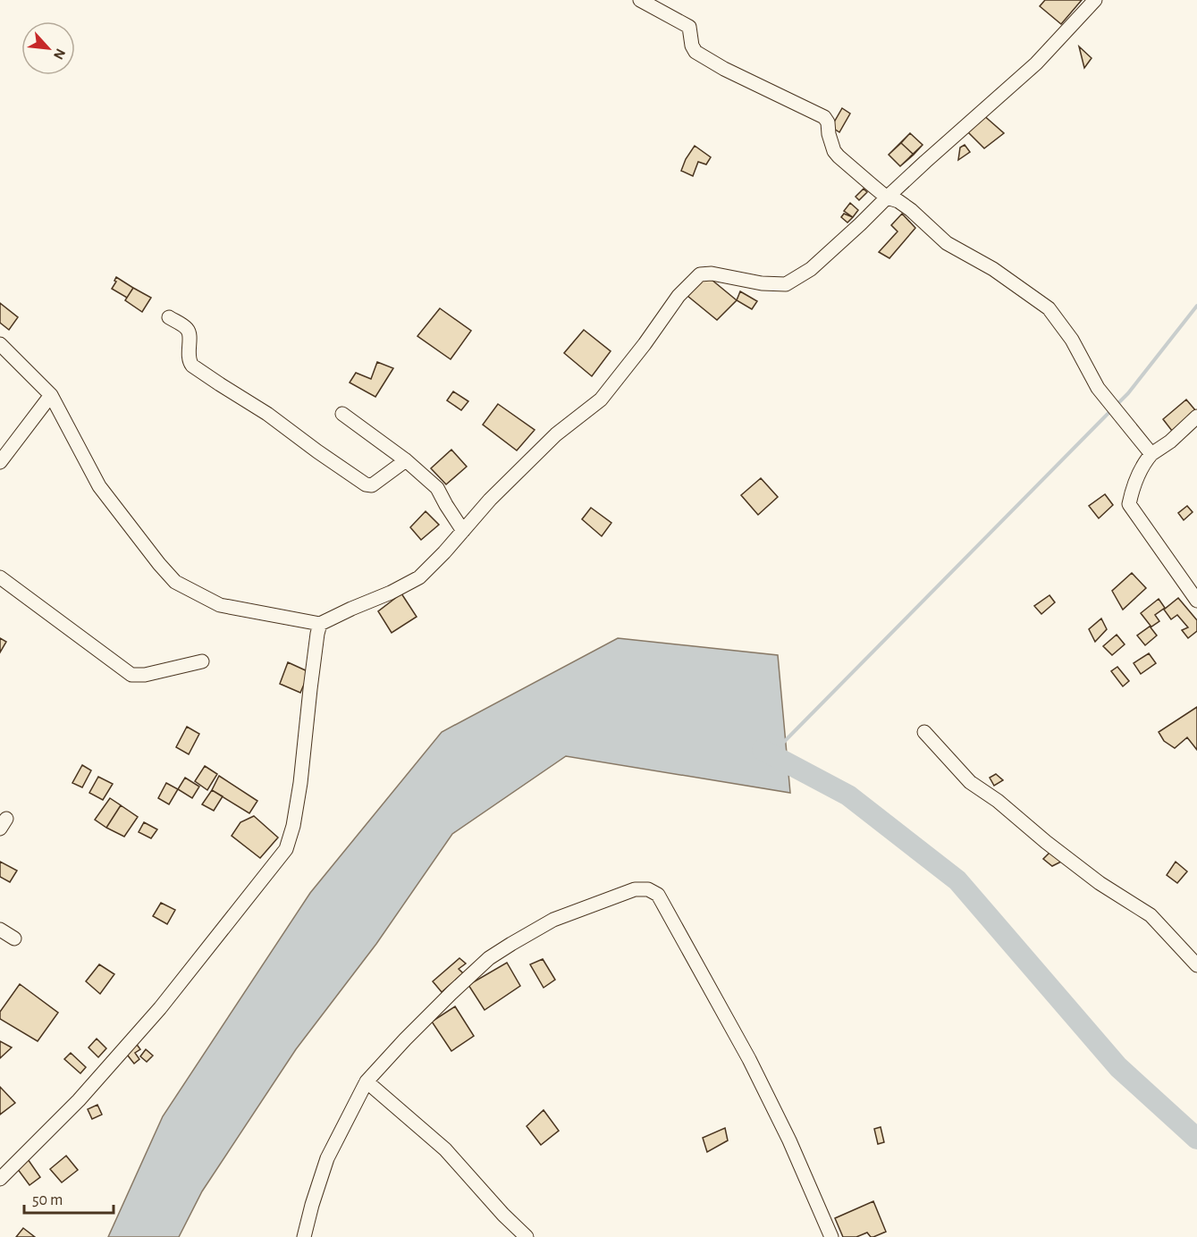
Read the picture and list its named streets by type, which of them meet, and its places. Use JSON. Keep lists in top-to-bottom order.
{
  "scale_bar": "50 m",
  "north": "bottom right"
}
